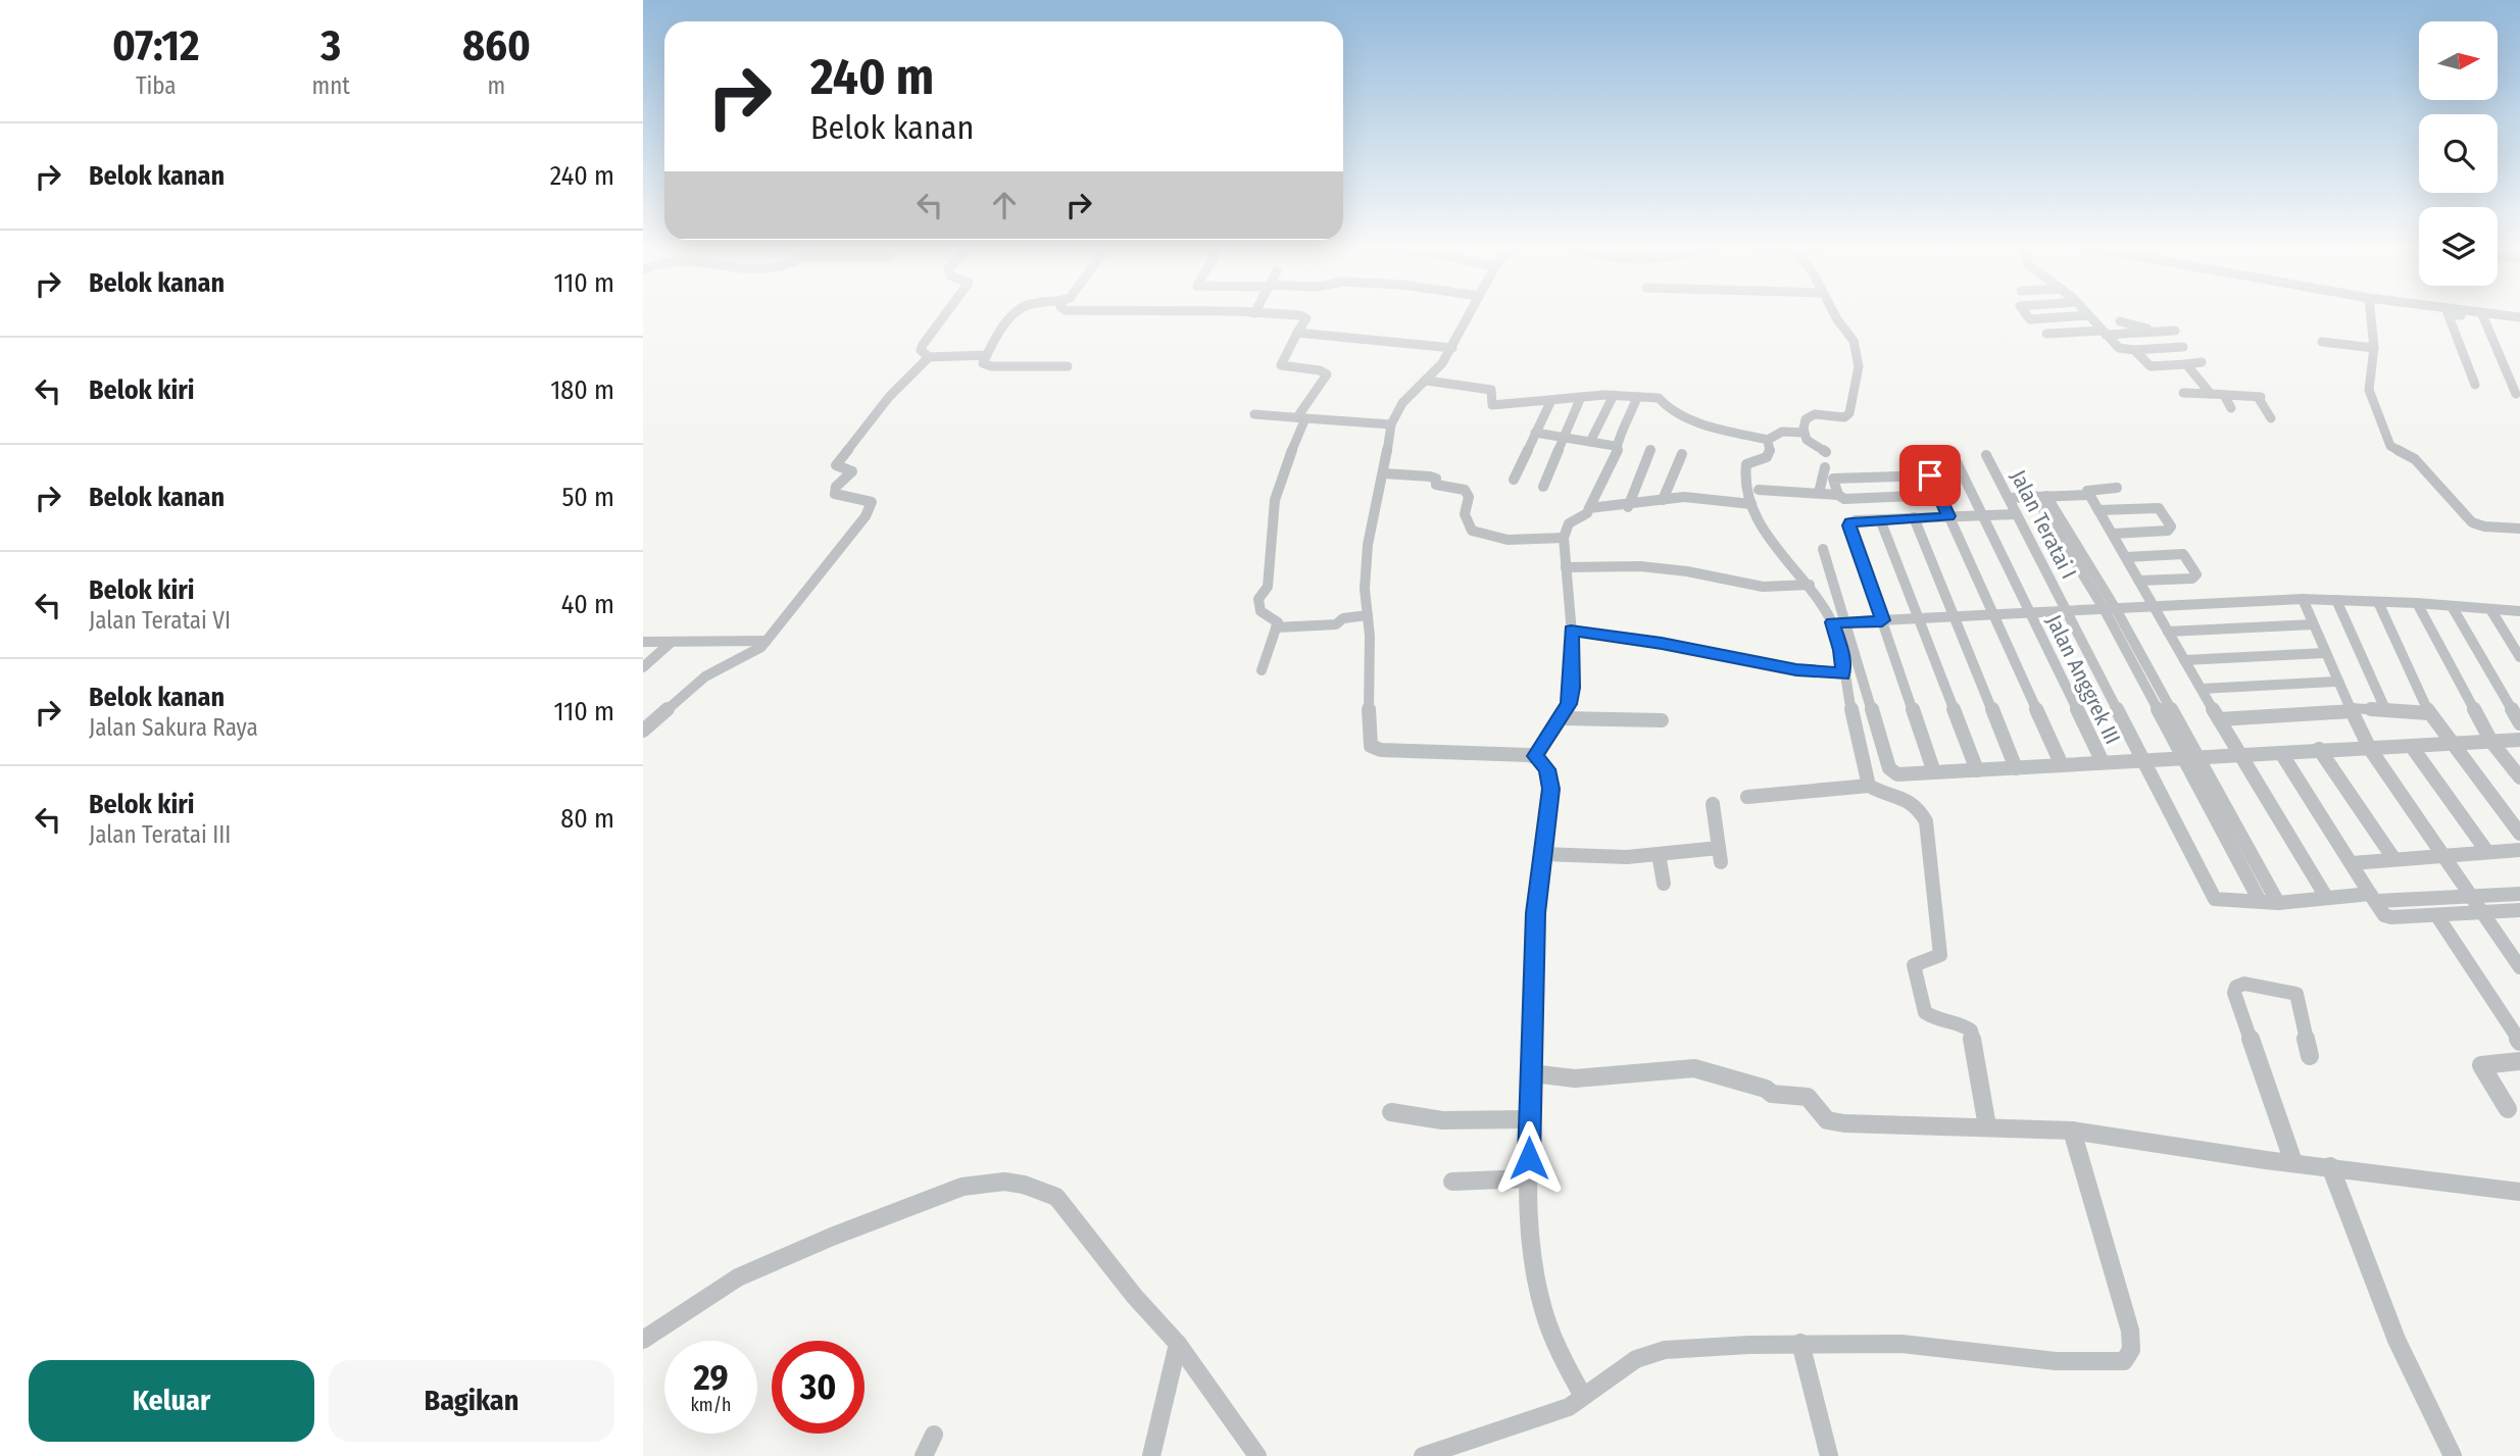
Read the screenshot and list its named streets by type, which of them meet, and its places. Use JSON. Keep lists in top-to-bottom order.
{
  "streets": {
    "street": ["Jalan Teratai I", "Jalan Anggrek III"]
  },
  "north": "right",
  "page": {
    "eta": [
      "07:12",
      "Tiba",
      "3",
      "mnt",
      "860",
      "m"
    ],
    "turn": ["240 m", "Belok kanan"],
    "list": [
      {
        "name": "Belok kanan",
        "value": "240 m"
      },
      {
        "name": "Belok kanan",
        "value": "110 m"
      },
      {
        "name": "Belok kiri",
        "value": "180 m"
      },
      {
        "name": "Belok kanan",
        "value": "50 m"
      },
      {
        "name": "Belok kiri",
        "note": "Jalan Teratai VI",
        "value": "40 m"
      },
      {
        "name": "Belok kanan",
        "note": "Jalan Sakura Raya",
        "value": "110 m"
      },
      {
        "name": "Belok kiri",
        "note": "Jalan Teratai III",
        "value": "80 m"
      }
    ],
    "speed": "29 km/h",
    "limit": "30",
    "buttons": ["Keluar", "Bagikan"]
  }
}
